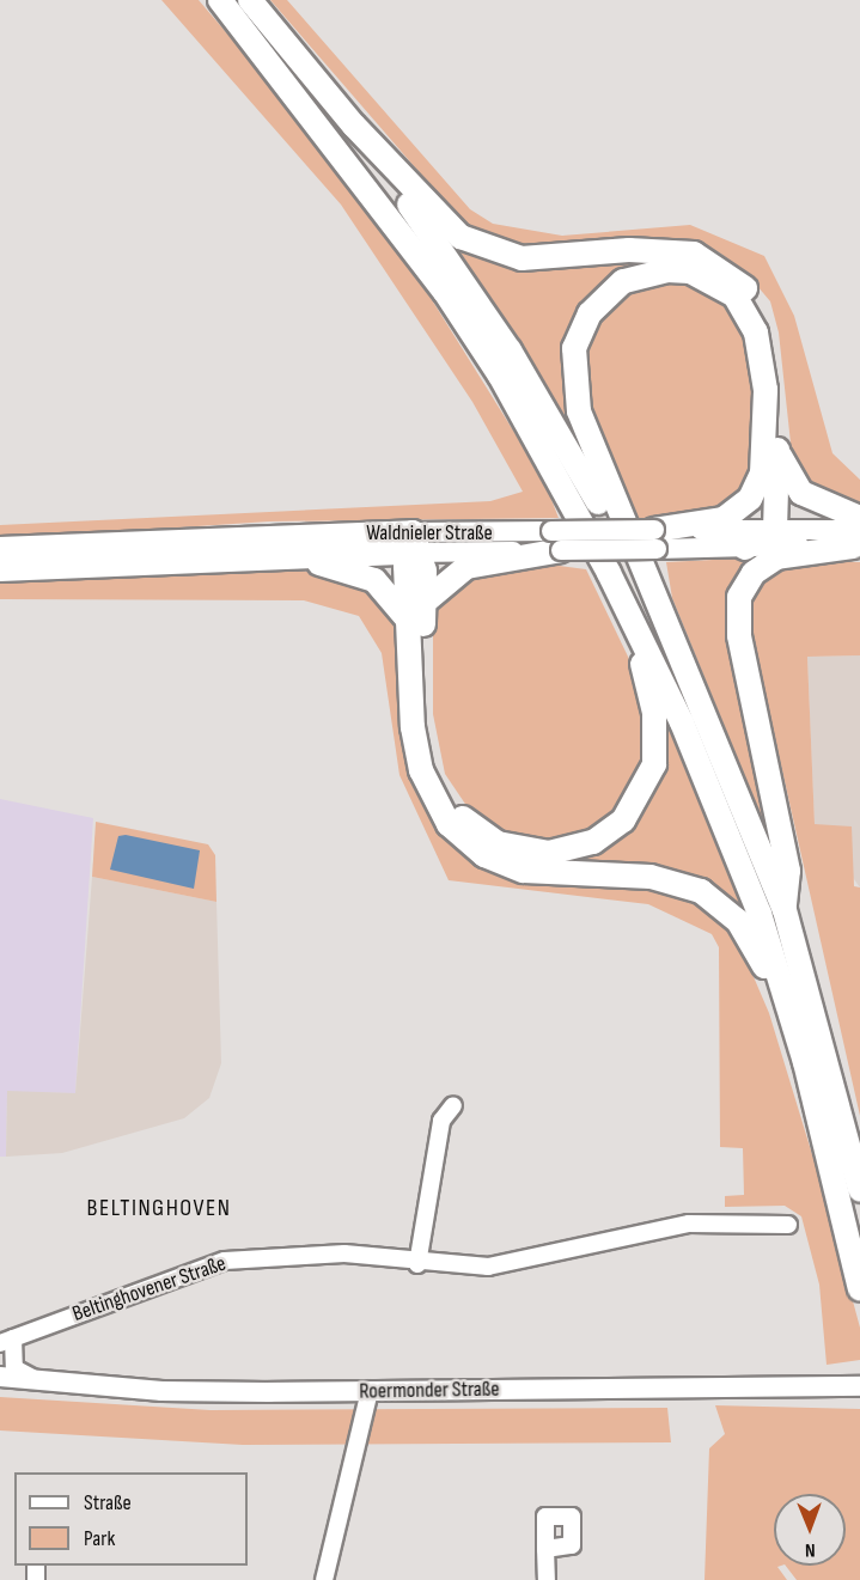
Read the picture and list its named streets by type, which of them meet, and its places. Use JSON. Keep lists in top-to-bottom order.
{
  "streets": {
    "highway": ["Waldnieler Straße"],
    "main road": ["Roermonder Straße"],
    "street": ["Beltinghovener Straße"]
  },
  "crossings": [
    ["Beltinghovener Straße", "Roermonder Straße"]
  ],
  "districts": ["BELTINGHOVEN"],
  "legend": ["Straße", "Park"],
  "north": "bottom"
}
